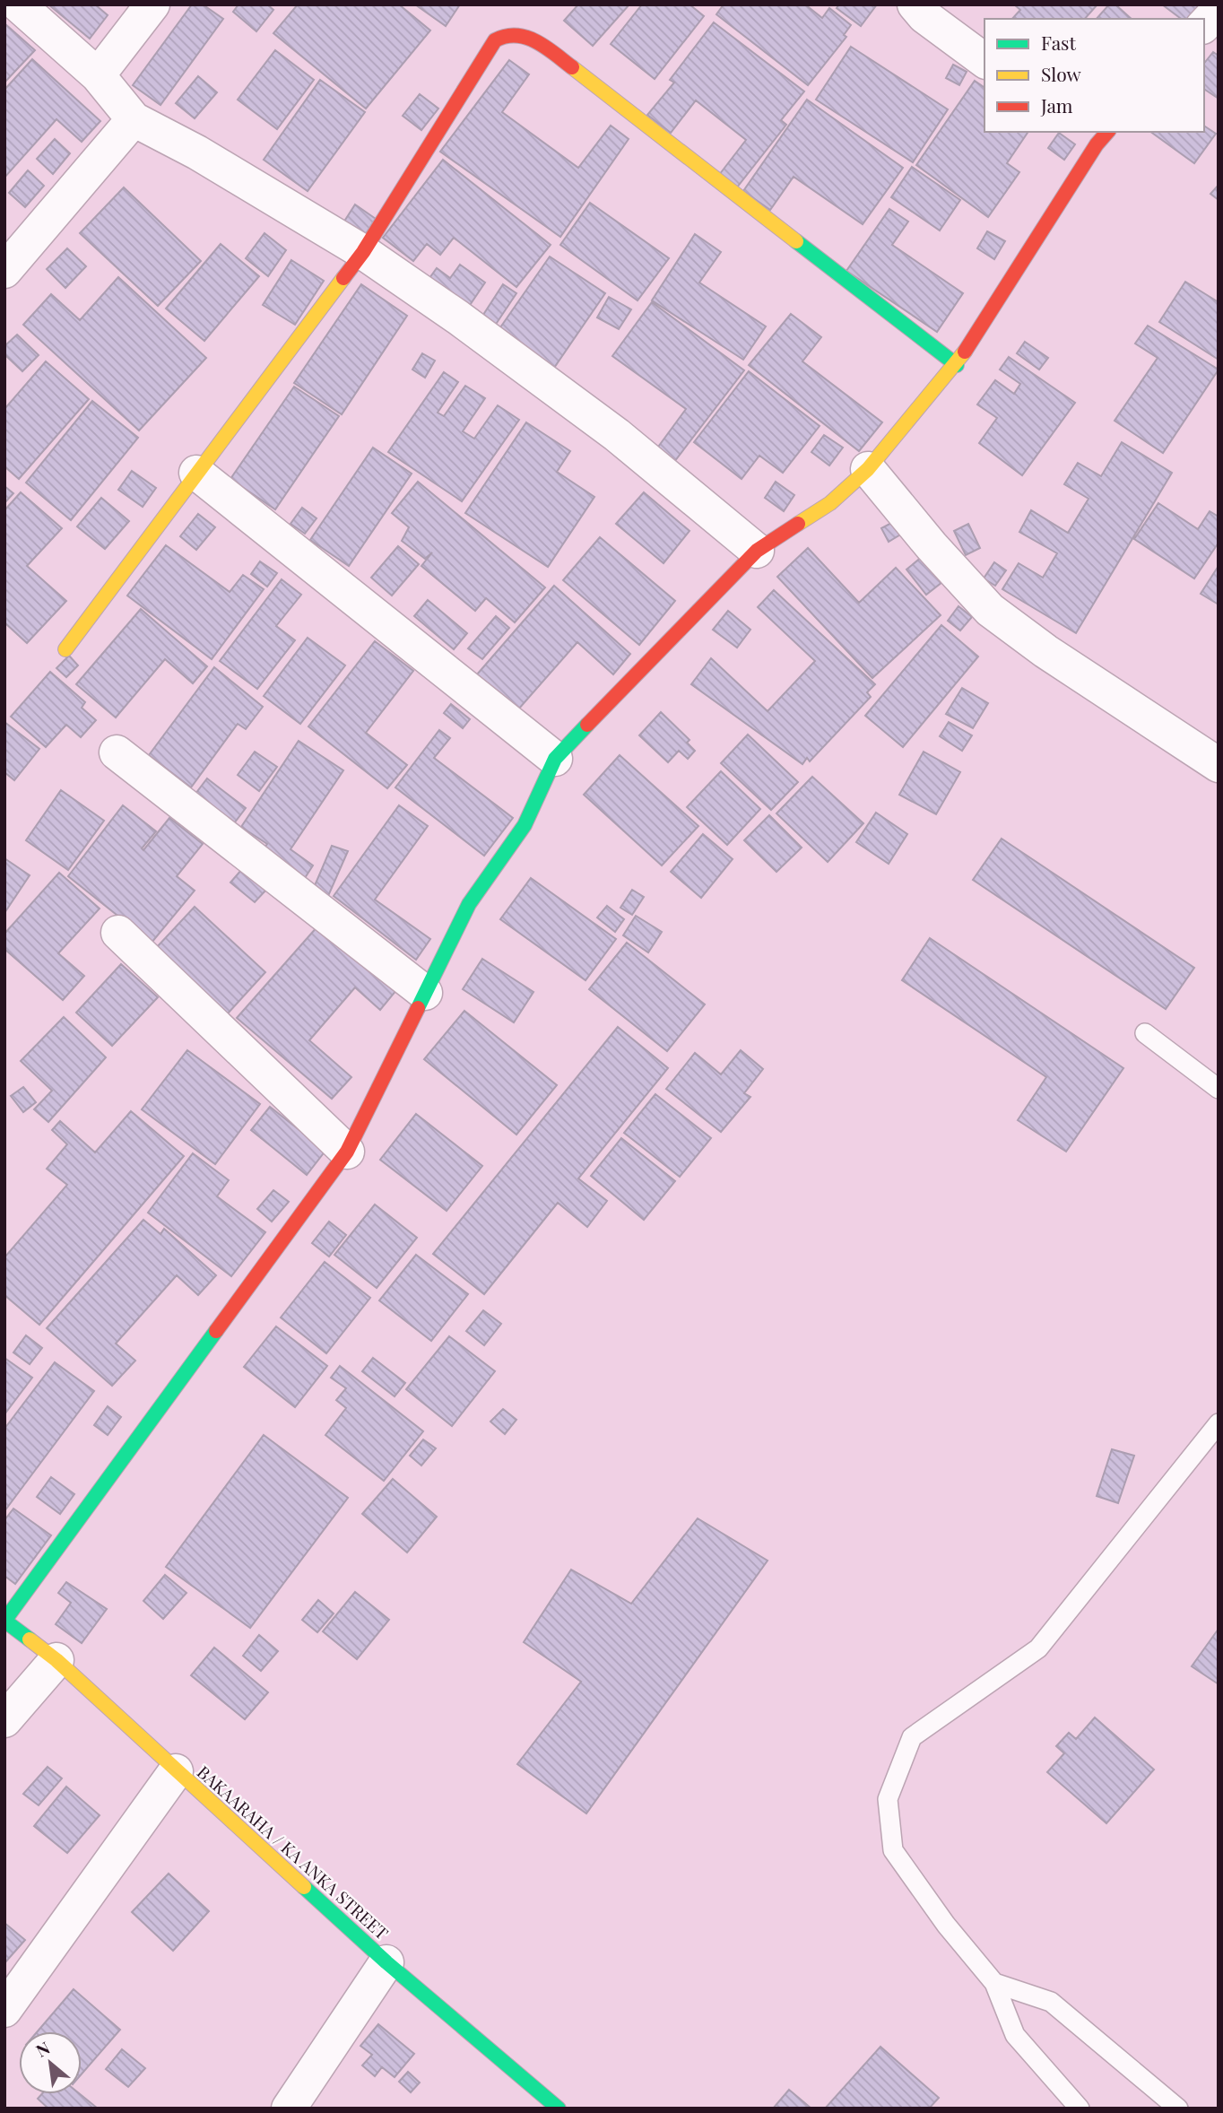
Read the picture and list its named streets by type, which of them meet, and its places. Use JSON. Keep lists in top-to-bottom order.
{
  "streets": {
    "street": ["BAKAARAHA / KA ANKA STREET"]
  },
  "legend": ["Fast", "Slow", "Jam"],
  "north": "top left"
}
